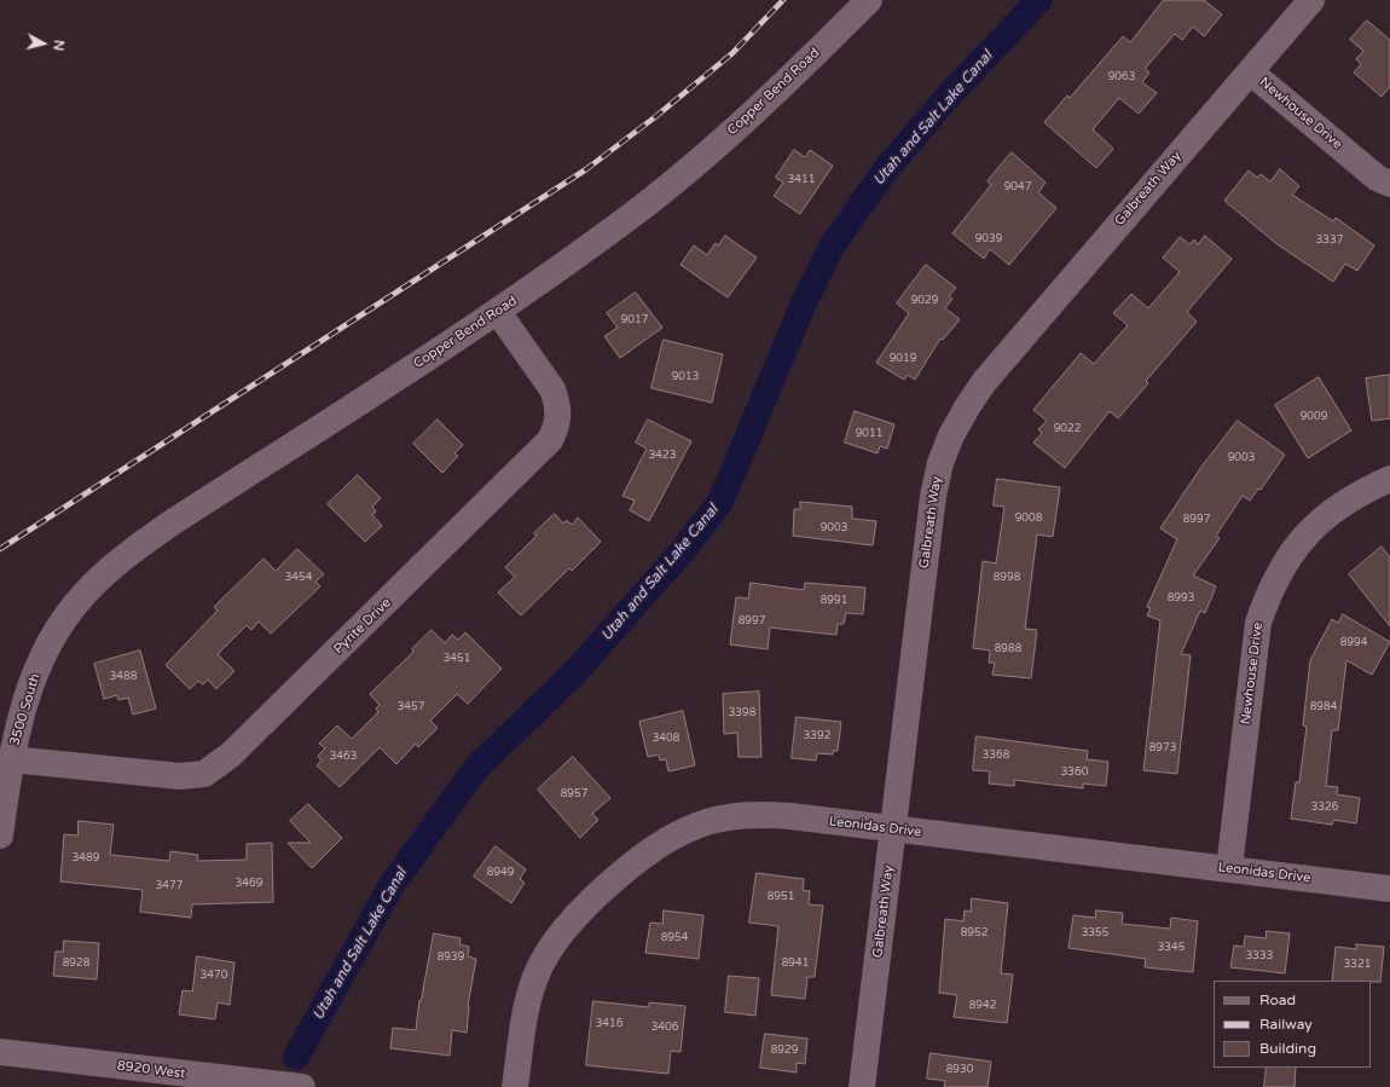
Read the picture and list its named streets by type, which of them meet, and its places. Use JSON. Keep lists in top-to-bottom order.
{
  "streets": {
    "street": [
      "Copper Bend Road",
      "Newhouse Drive",
      "Galbreath Way",
      "Pyrite Drive",
      "3500 South",
      "Leonidas Drive",
      "8920 West"
    ]
  },
  "crossings": [
    ["Copper Bend Road", "Pyrite Drive"],
    ["Copper Bend Road", "3500 South"],
    ["Newhouse Drive", "Galbreath Way"],
    ["Newhouse Drive", "Leonidas Drive"],
    ["Galbreath Way", "Leonidas Drive"],
    ["Pyrite Drive", "3500 South"]
  ],
  "water": ["Utah and Salt Lake Canal"],
  "house_numbers": [
    "9063",
    "3411",
    "9047",
    "9039",
    "3337",
    "9029",
    "9017",
    "9019",
    "9013",
    "9009",
    "9022",
    "9011",
    "3423",
    "9003",
    "9008",
    "8997",
    "9003",
    "3454",
    "8998",
    "8993",
    "8991",
    "8997",
    "8994",
    "8988",
    "3451",
    "3488",
    "3457",
    "8984",
    "3398",
    "3392",
    "3408",
    "8973",
    "3368",
    "3463",
    "3360",
    "8957",
    "3326",
    "3489",
    "8949",
    "3469",
    "3477",
    "8951",
    "8952",
    "3355",
    "8954",
    "3345",
    "3333",
    "8939",
    "8928",
    "8941",
    "3321",
    "3470",
    "8942",
    "3416",
    "3406",
    "8929",
    "8930"
  ],
  "legend": ["Road", "Railway", "Building"],
  "north": "right"
}
